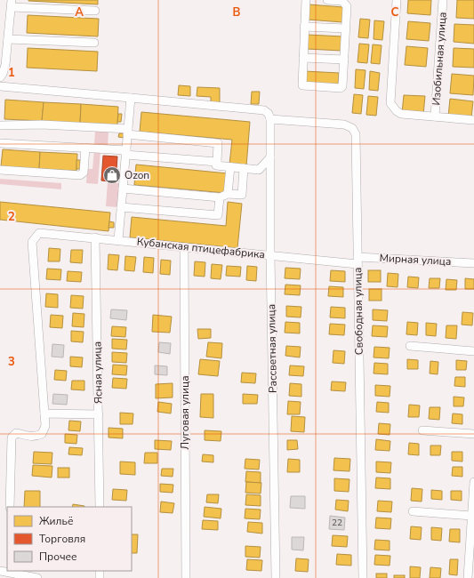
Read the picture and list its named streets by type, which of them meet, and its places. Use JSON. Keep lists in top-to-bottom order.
{
  "streets": {
    "street": [
      "Изобильная улица",
      "Кубанская птицефабрика",
      "Мирная улица",
      "Свободная улица",
      "Рассветная улица",
      "Ясная улица",
      "Луговая улица"
    ]
  },
  "crossings": [
    ["Кубанская птицефабрика", "Мирная улица"],
    ["Кубанская птицефабрика", "Свободная улица"],
    ["Кубанская птицефабрика", "Рассветная улица"],
    ["Кубанская птицефабрика", "Ясная улица"],
    ["Кубанская птицефабрика", "Луговая улица"],
    ["Мирная улица", "Свободная улица"],
    ["Свободная улица", "Рассветная улица"]
  ],
  "places": {
    "shop": ["Ozon"]
  },
  "house_numbers": ["22"],
  "legend": ["Жильё", "Торговля", "Прочее"],
  "grid": {
    "columns": ["A", "B", "C"],
    "rows": ["1", "2", "3"]
  }
}
